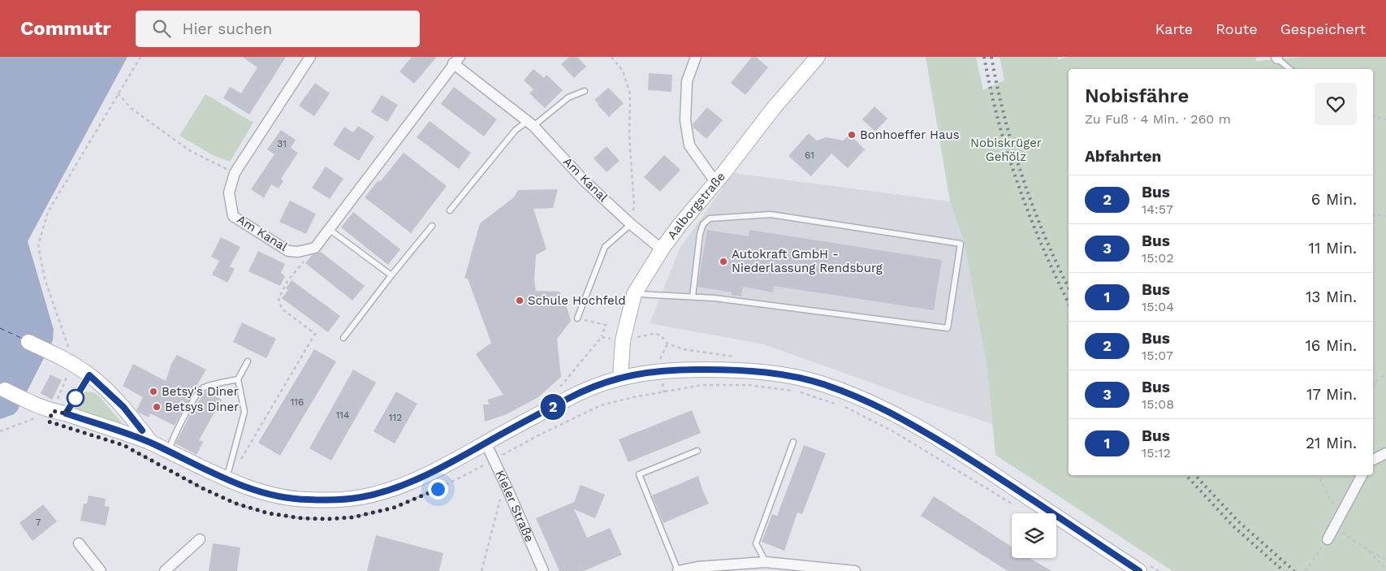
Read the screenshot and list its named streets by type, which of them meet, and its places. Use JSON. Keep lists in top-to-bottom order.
{
  "streets": {
    "main road": ["Aalborgstraße"],
    "street": ["Am Kanal", "Kieler Straße"]
  },
  "crossings": [
    ["Am Kanal", "Aalborgstraße"]
  ],
  "parks": ["Nobiskrüger Gehölz"],
  "places": [
    "Bonhoeffer Haus",
    "Autokraft GmbH - Niederlassung Rendsburg",
    "Schule Hochfeld",
    "Betsy's Diner",
    "Betsys Diner"
  ],
  "lines": ["bus line 2"],
  "house_numbers": [
    "31",
    "61",
    "116",
    "114",
    "112",
    "7"
  ],
  "page": {
    "header": "Commutr",
    "search": "Hier suchen",
    "nav": ["Karte", "Route", "Gespeichert"],
    "on_map": "2",
    "heading": [
      ["Nobisfähre", "Zu Fuß · 4 Min. · 260 m"],
      "Abfahrten"
    ],
    "list": [
      {
        "mark": "2",
        "name": "Bus",
        "note": "14:57",
        "value": "6 Min."
      },
      {
        "mark": "3",
        "name": "Bus",
        "note": "15:02",
        "value": "11 Min."
      },
      {
        "mark": "1",
        "name": "Bus",
        "note": "15:04",
        "value": "13 Min."
      },
      {
        "mark": "2",
        "name": "Bus",
        "note": "15:07",
        "value": "16 Min."
      },
      {
        "mark": "3",
        "name": "Bus",
        "note": "15:08",
        "value": "17 Min."
      },
      {
        "mark": "1",
        "name": "Bus",
        "note": "15:12",
        "value": "21 Min."
      }
    ]
  }
}
